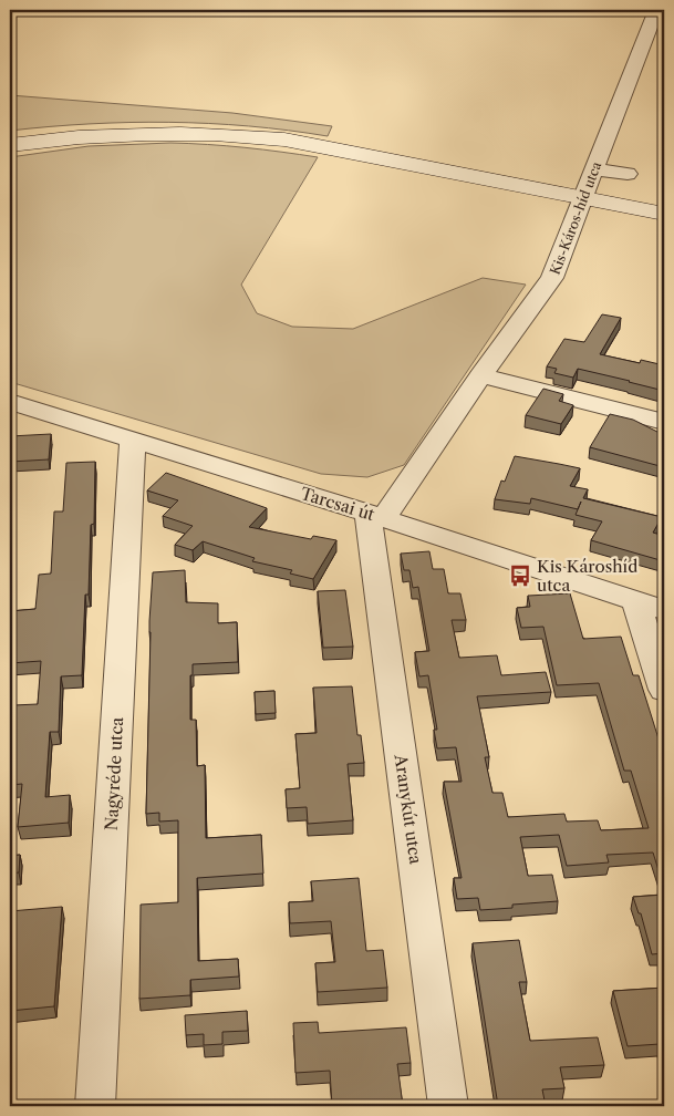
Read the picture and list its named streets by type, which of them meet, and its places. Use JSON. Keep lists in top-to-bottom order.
{
  "streets": {
    "street": [
      "Kis-Káros-híd utca",
      "Tarcsai út",
      "Nagyréde utca",
      "Aranykút utca"
    ]
  },
  "crossings": [
    ["Kis-Káros-híd utca", "Tarcsai út"],
    ["Kis-Káros-híd utca", "Aranykút utca"],
    ["Tarcsai út", "Nagyréde utca"],
    ["Tarcsai út", "Aranykút utca"]
  ],
  "places": {
    "bus stop": ["Kis Károshíd utca"]
  }
}
